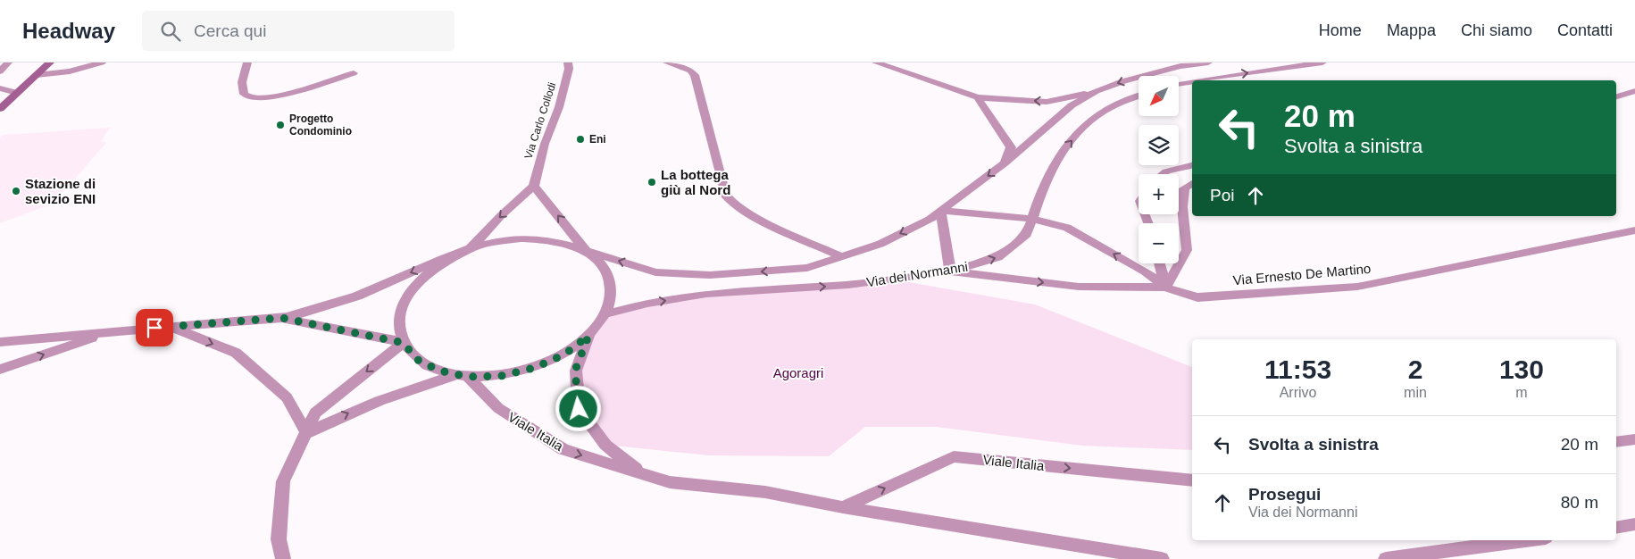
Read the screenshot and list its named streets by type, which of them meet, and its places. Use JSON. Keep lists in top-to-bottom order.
{
  "streets": {
    "street": [
      "Via Carlo Collodi",
      "Via dei Normanni",
      "Via Ernesto De Martino",
      "Viale Italia"
    ]
  },
  "parks": ["Agoragri"],
  "places": [
    "Progetto Condominio",
    "Eni",
    "La bottega giù al Nord",
    "Stazione di sevizio ENI"
  ],
  "north": "bottom left",
  "page": {
    "header": "Headway",
    "search": "Cerca qui",
    "nav": [
      "Home",
      "Mappa",
      "Chi siamo",
      "Contatti"
    ],
    "map_buttons": ["+", "−"],
    "turn": ["20 m", "Svolta a sinistra"],
    "then": "Poi",
    "eta": [
      "11:53",
      "Arrivo",
      "2",
      "min",
      "130",
      "m"
    ],
    "list": [
      {
        "name": "Svolta a sinistra",
        "value": "20 m"
      },
      {
        "name": "Prosegui",
        "note": "Via dei Normanni",
        "value": "80 m"
      }
    ]
  }
}
